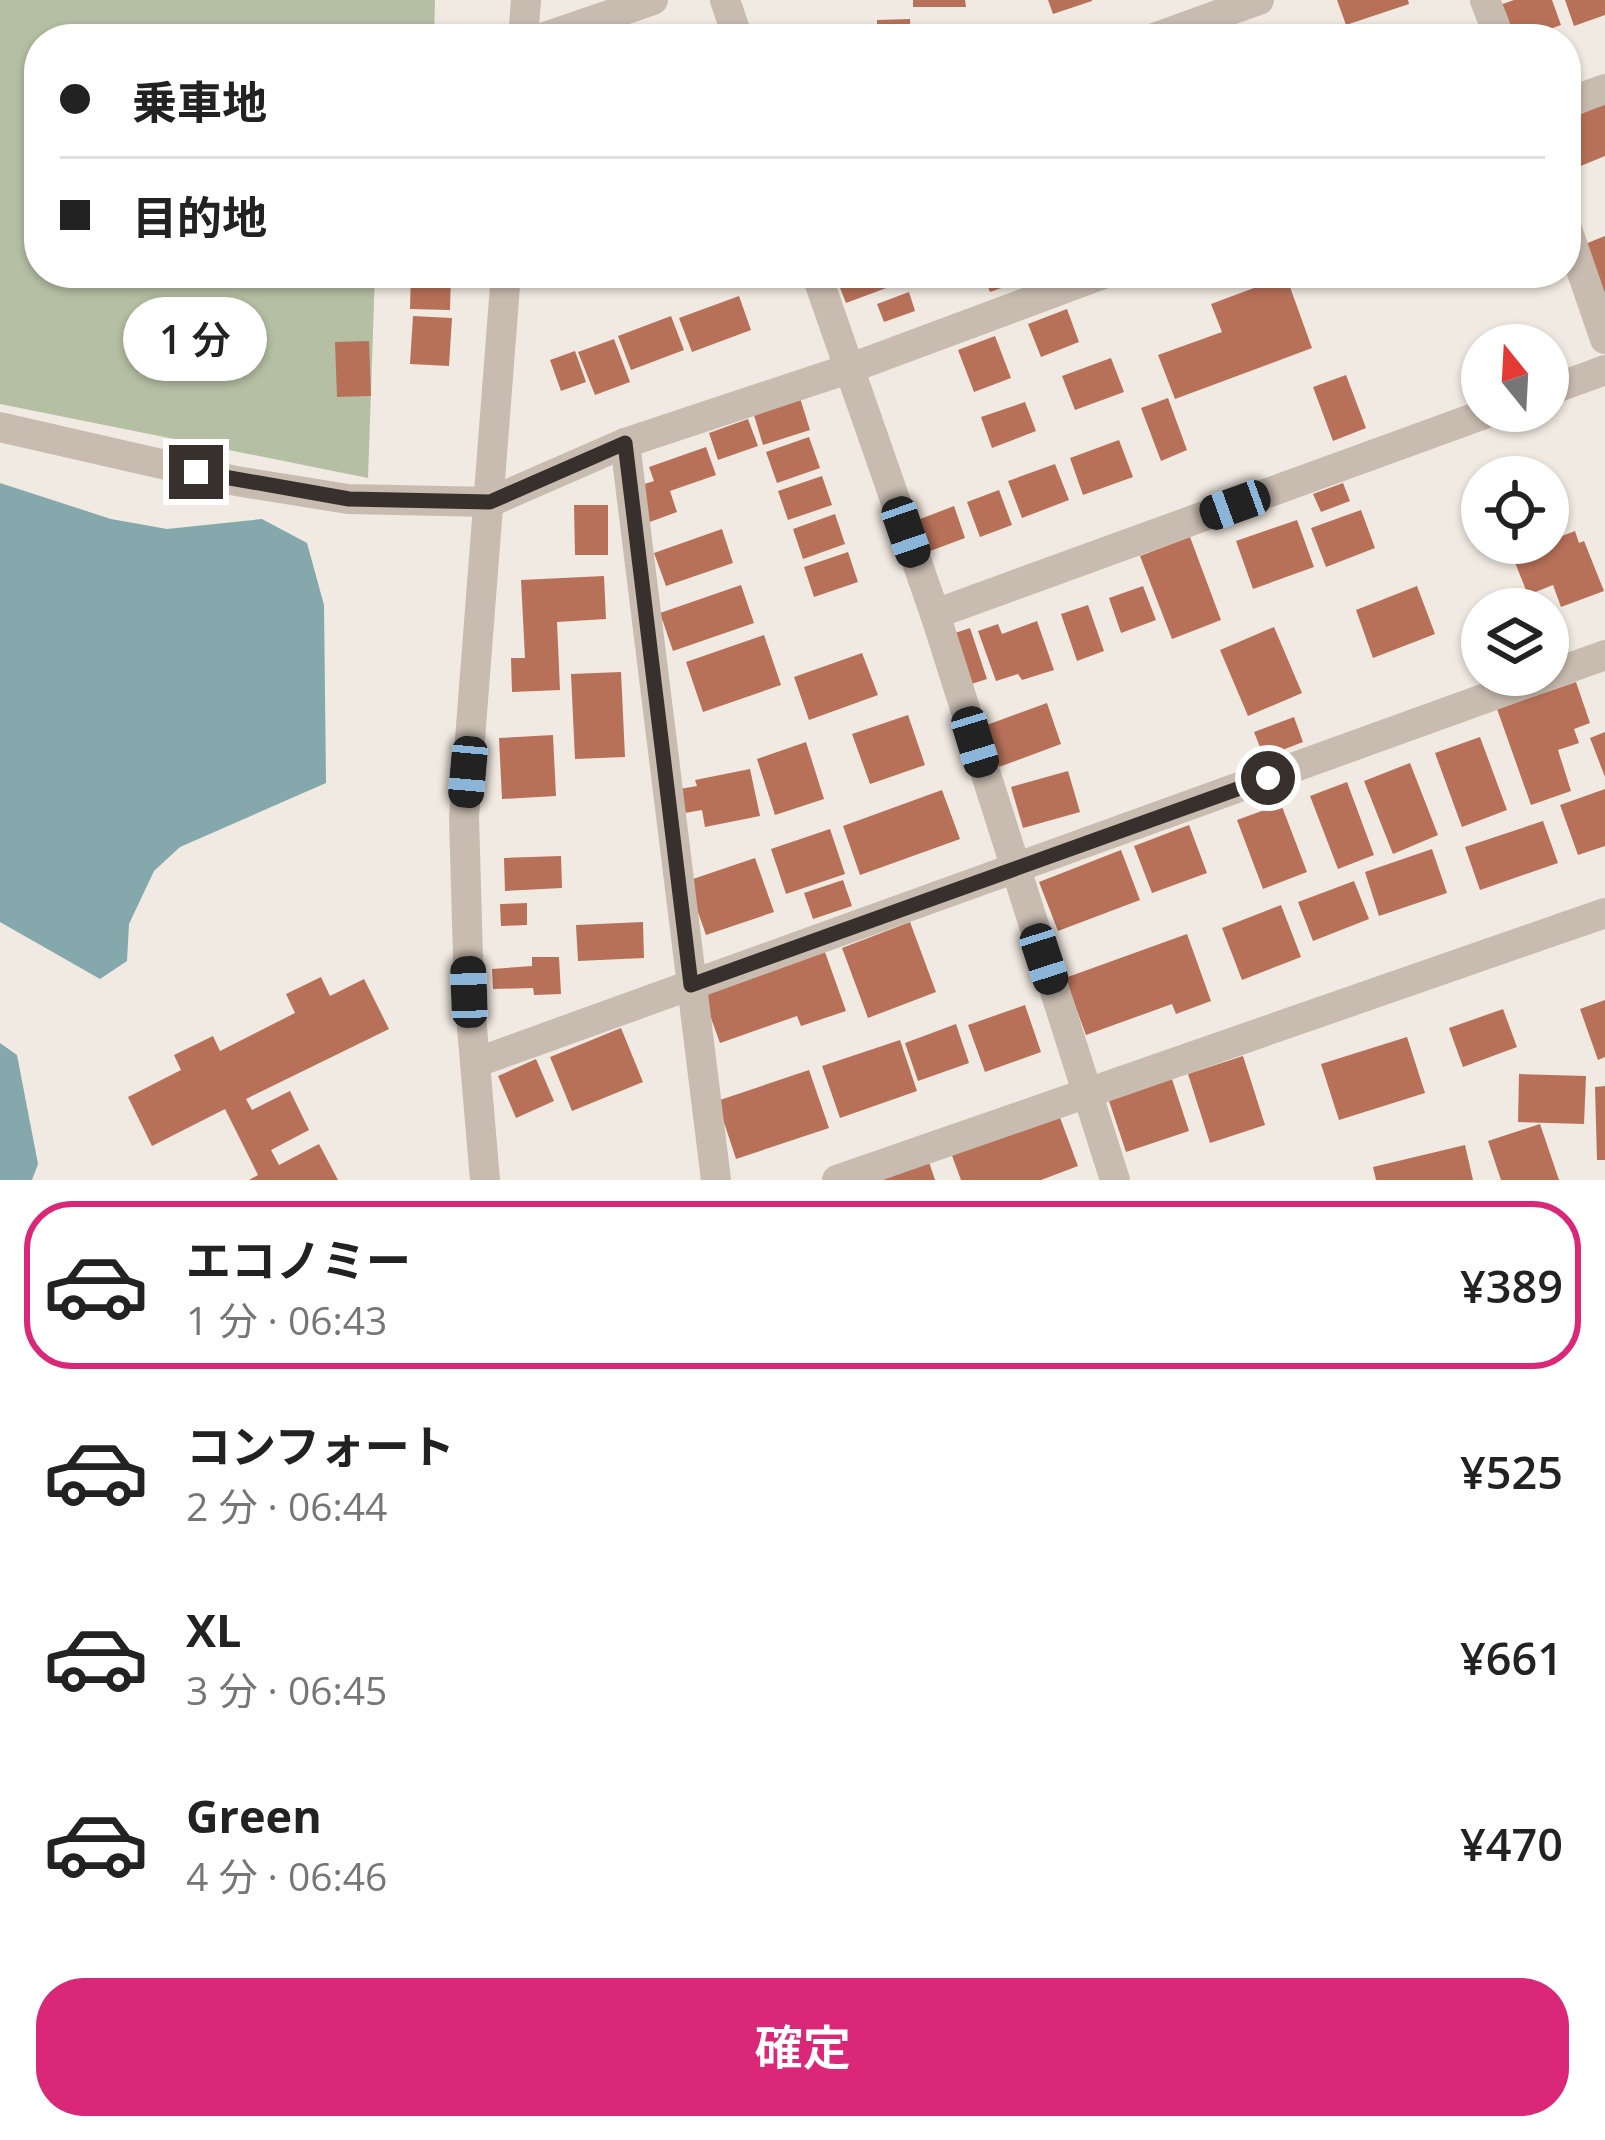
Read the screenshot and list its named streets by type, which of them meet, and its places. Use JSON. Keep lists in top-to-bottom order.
{
  "north": "top",
  "page": {
    "banner": ["乗車地", "目的地"],
    "bubble": "1 分",
    "list": [
      {
        "name": "エコノミー",
        "note": "1 分 · 06:43",
        "value": "¥389"
      },
      {
        "name": "コンフォート",
        "note": "2 分 · 06:44",
        "value": "¥525"
      },
      {
        "name": "XL",
        "note": "3 分 · 06:45",
        "value": "¥661"
      },
      {
        "name": "Green",
        "note": "4 分 · 06:46",
        "value": "¥470"
      }
    ],
    "buttons": "確定"
  }
}
